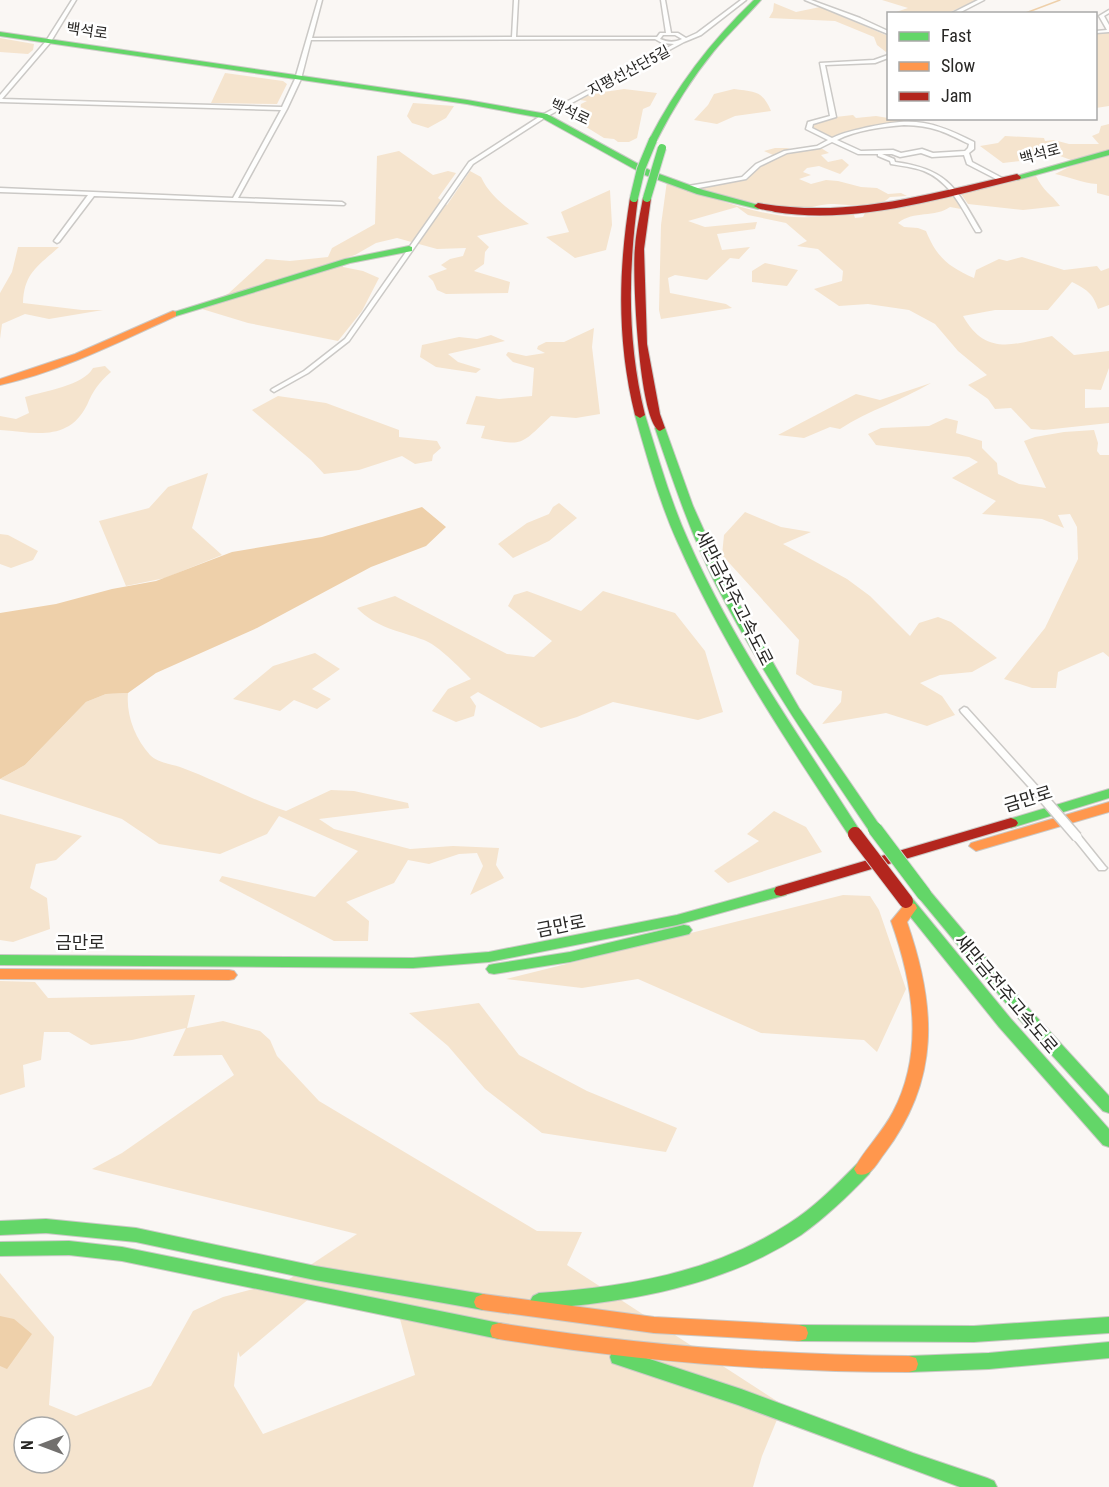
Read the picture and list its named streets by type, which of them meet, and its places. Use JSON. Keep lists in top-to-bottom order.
{
  "streets": {
    "main road": ["백석로", "새만금전주고속도로", "금만로"],
    "street": ["지평선산단5길"]
  },
  "crossings": [
    ["백석로", "지평선산단5길"]
  ],
  "legend": ["Fast", "Slow", "Jam"],
  "north": "left"
}
